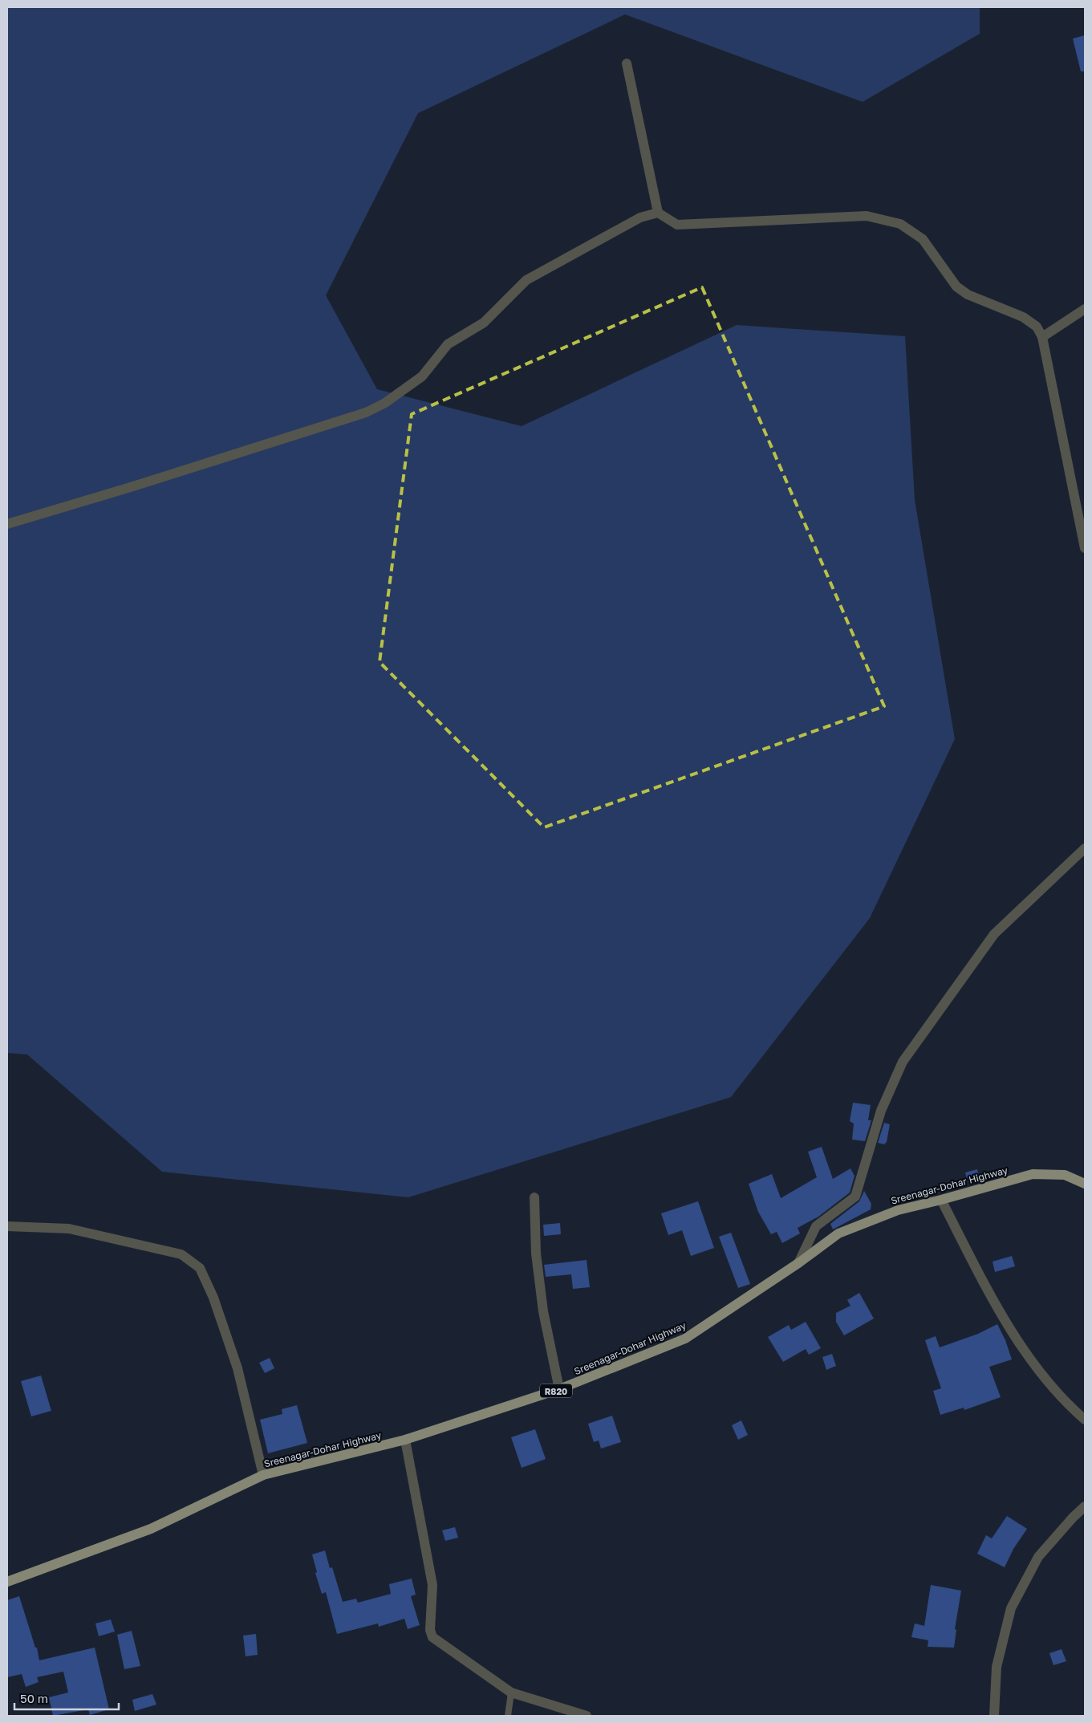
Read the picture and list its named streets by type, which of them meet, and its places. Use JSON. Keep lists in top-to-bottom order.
{
  "streets": {
    "main road": ["Sreenagar-Dohar Highway", "R820"]
  },
  "scale_bar": "50 m"
}
